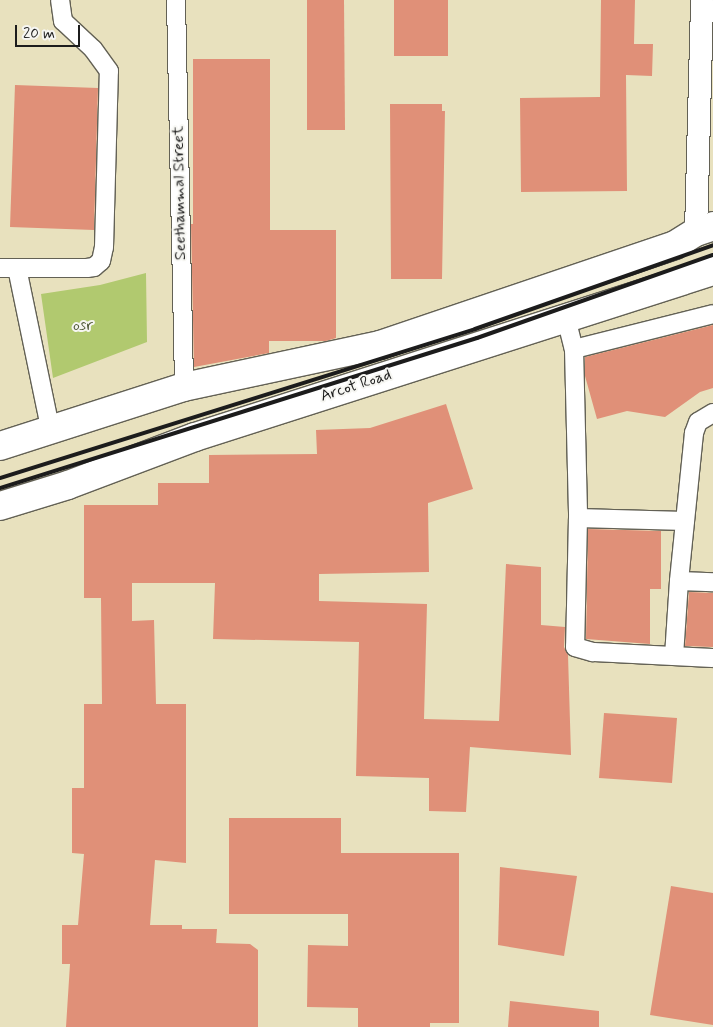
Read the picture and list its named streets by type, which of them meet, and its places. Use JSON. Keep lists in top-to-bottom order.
{
  "streets": {
    "main road": ["Arcot Road"],
    "street": ["Seethammal Street"]
  },
  "crossings": [
    ["Seethammal Street", "Arcot Road"]
  ],
  "parks": ["osr"],
  "scale_bar": "20 m"
}
